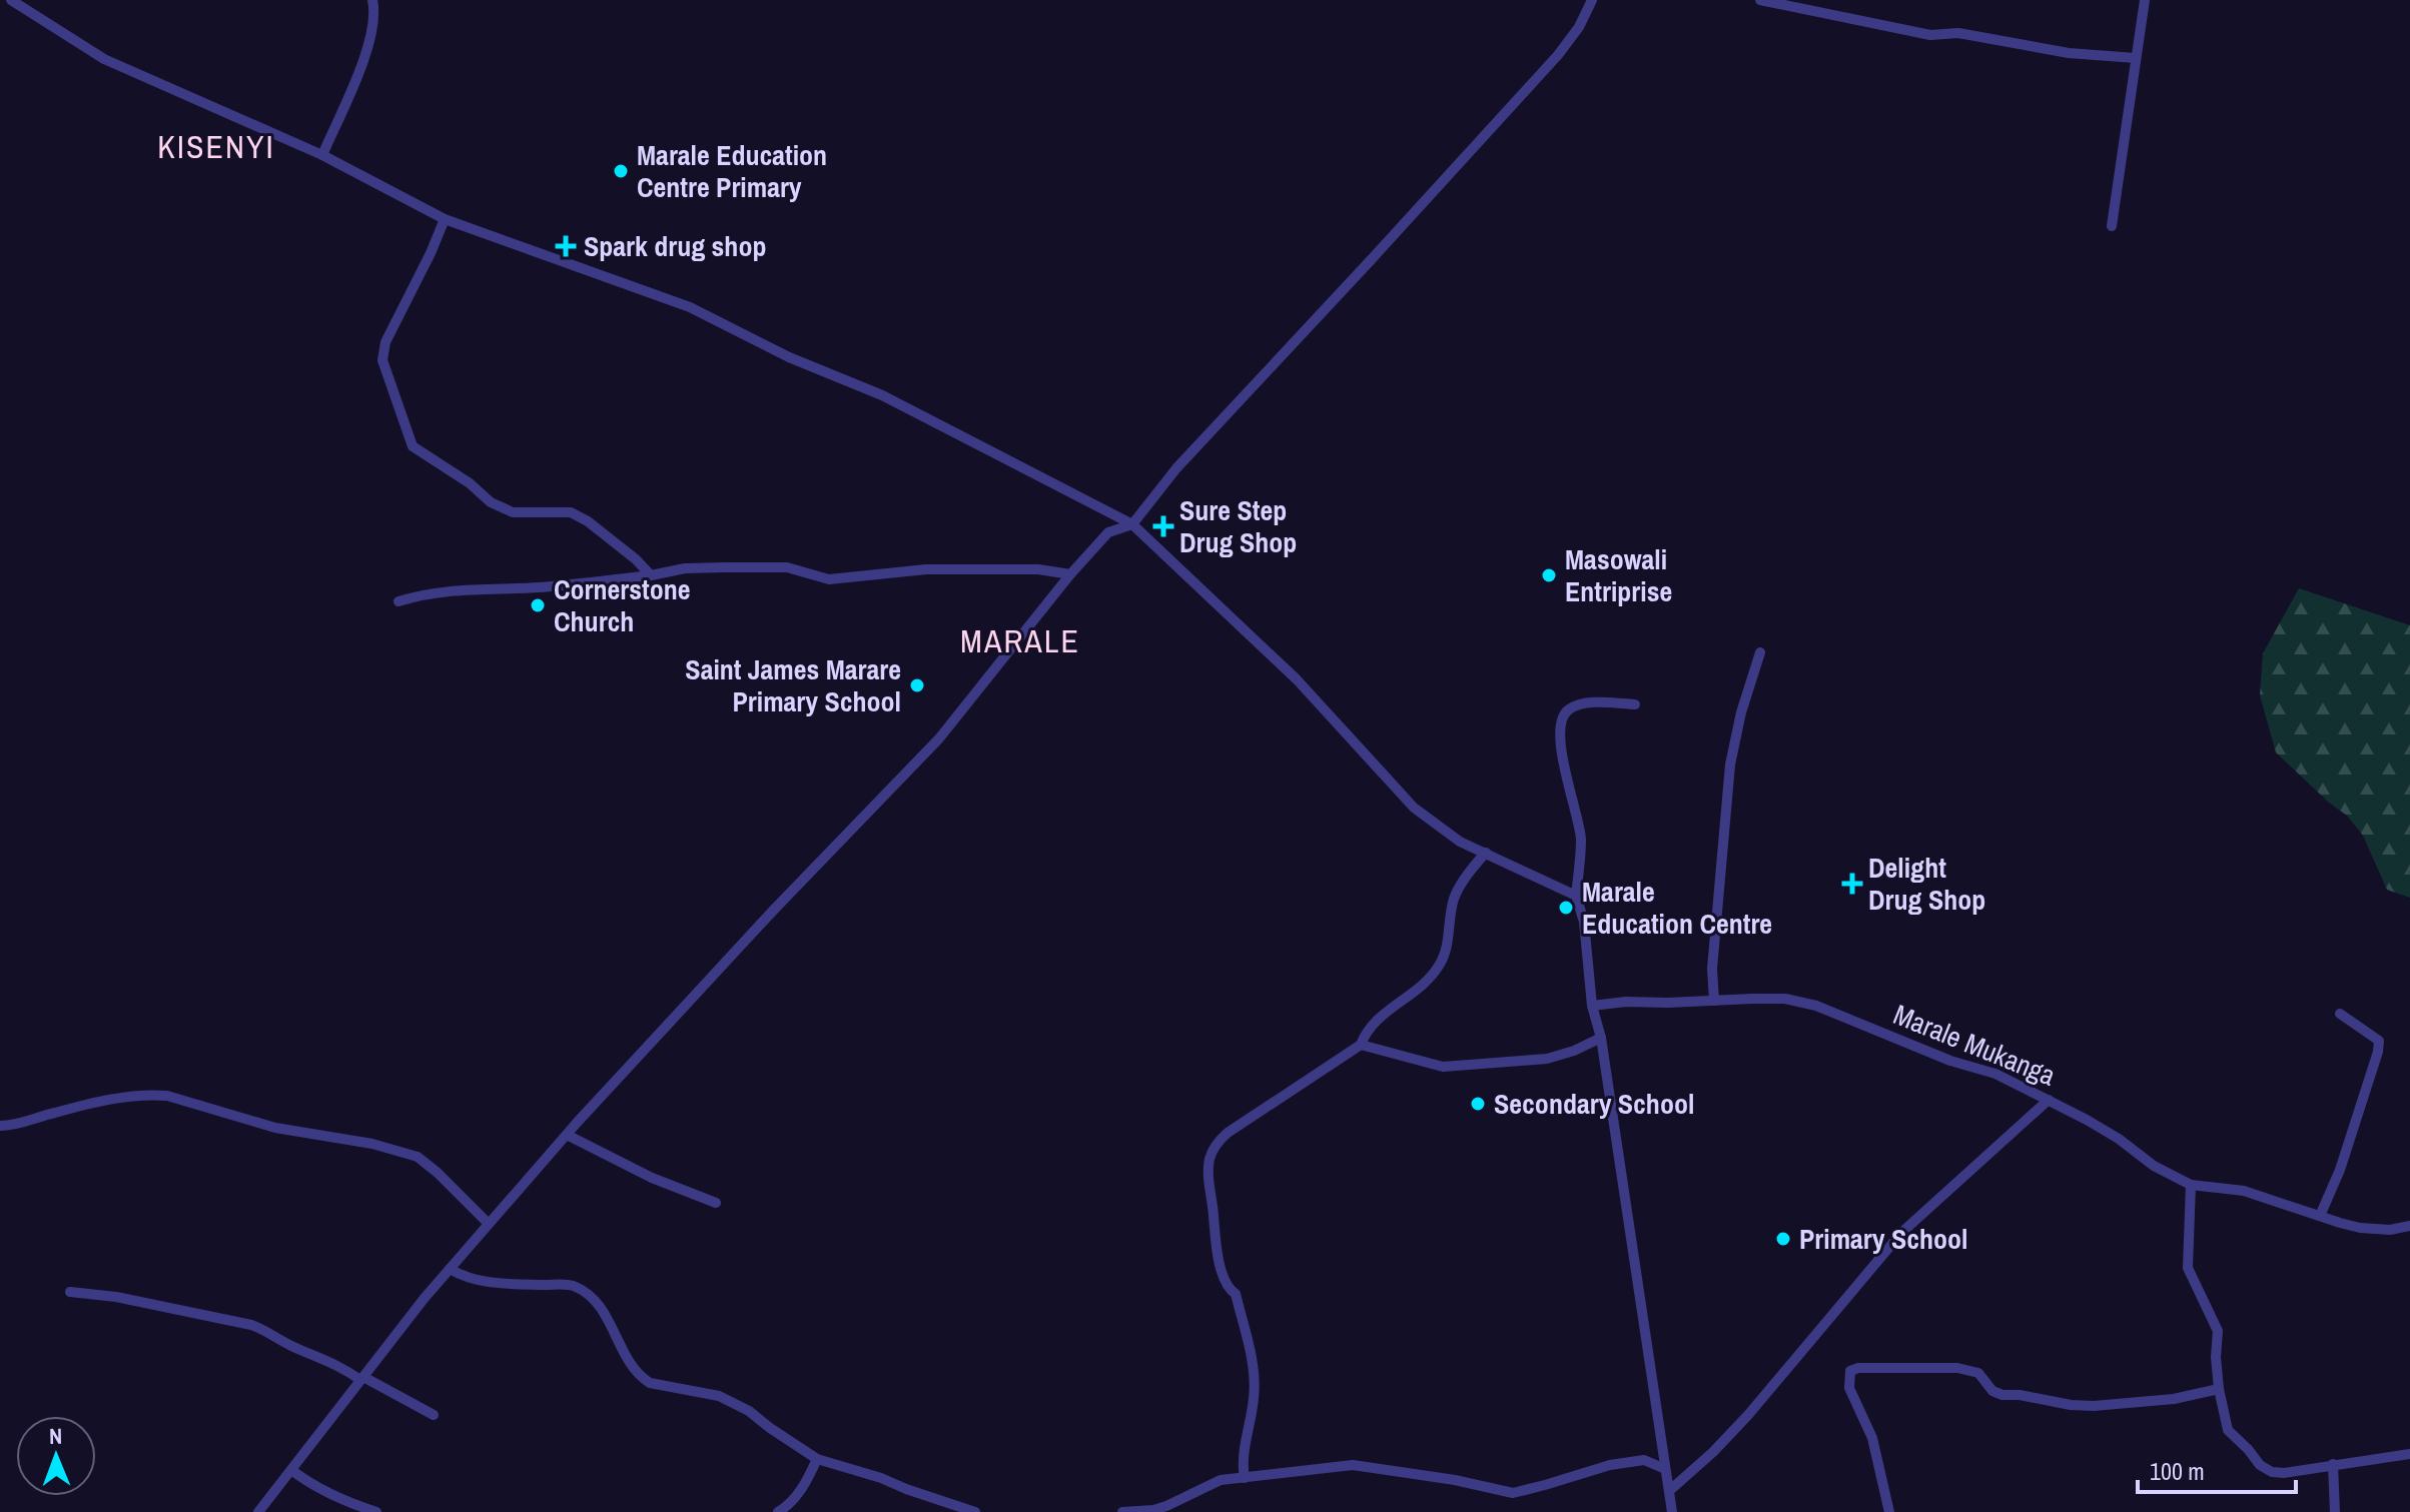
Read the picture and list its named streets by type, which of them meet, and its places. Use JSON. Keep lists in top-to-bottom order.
{
  "streets": {
    "street": ["Marale Mukanga"]
  },
  "districts": ["KISENYI", "MARALE"],
  "places": {
    "other": [
      "Marale Education Centre Primary",
      "Masowali Entriprise",
      "Cornerstone Church",
      "Saint James Marare Primary School",
      "Marale Education Centre",
      "Secondary School",
      "Primary School"
    ],
    "health": ["Spark drug shop", "Sure Step Drug Shop", "Delight Drug Shop"]
  },
  "scale_bar": "100 m",
  "north": "top"
}
